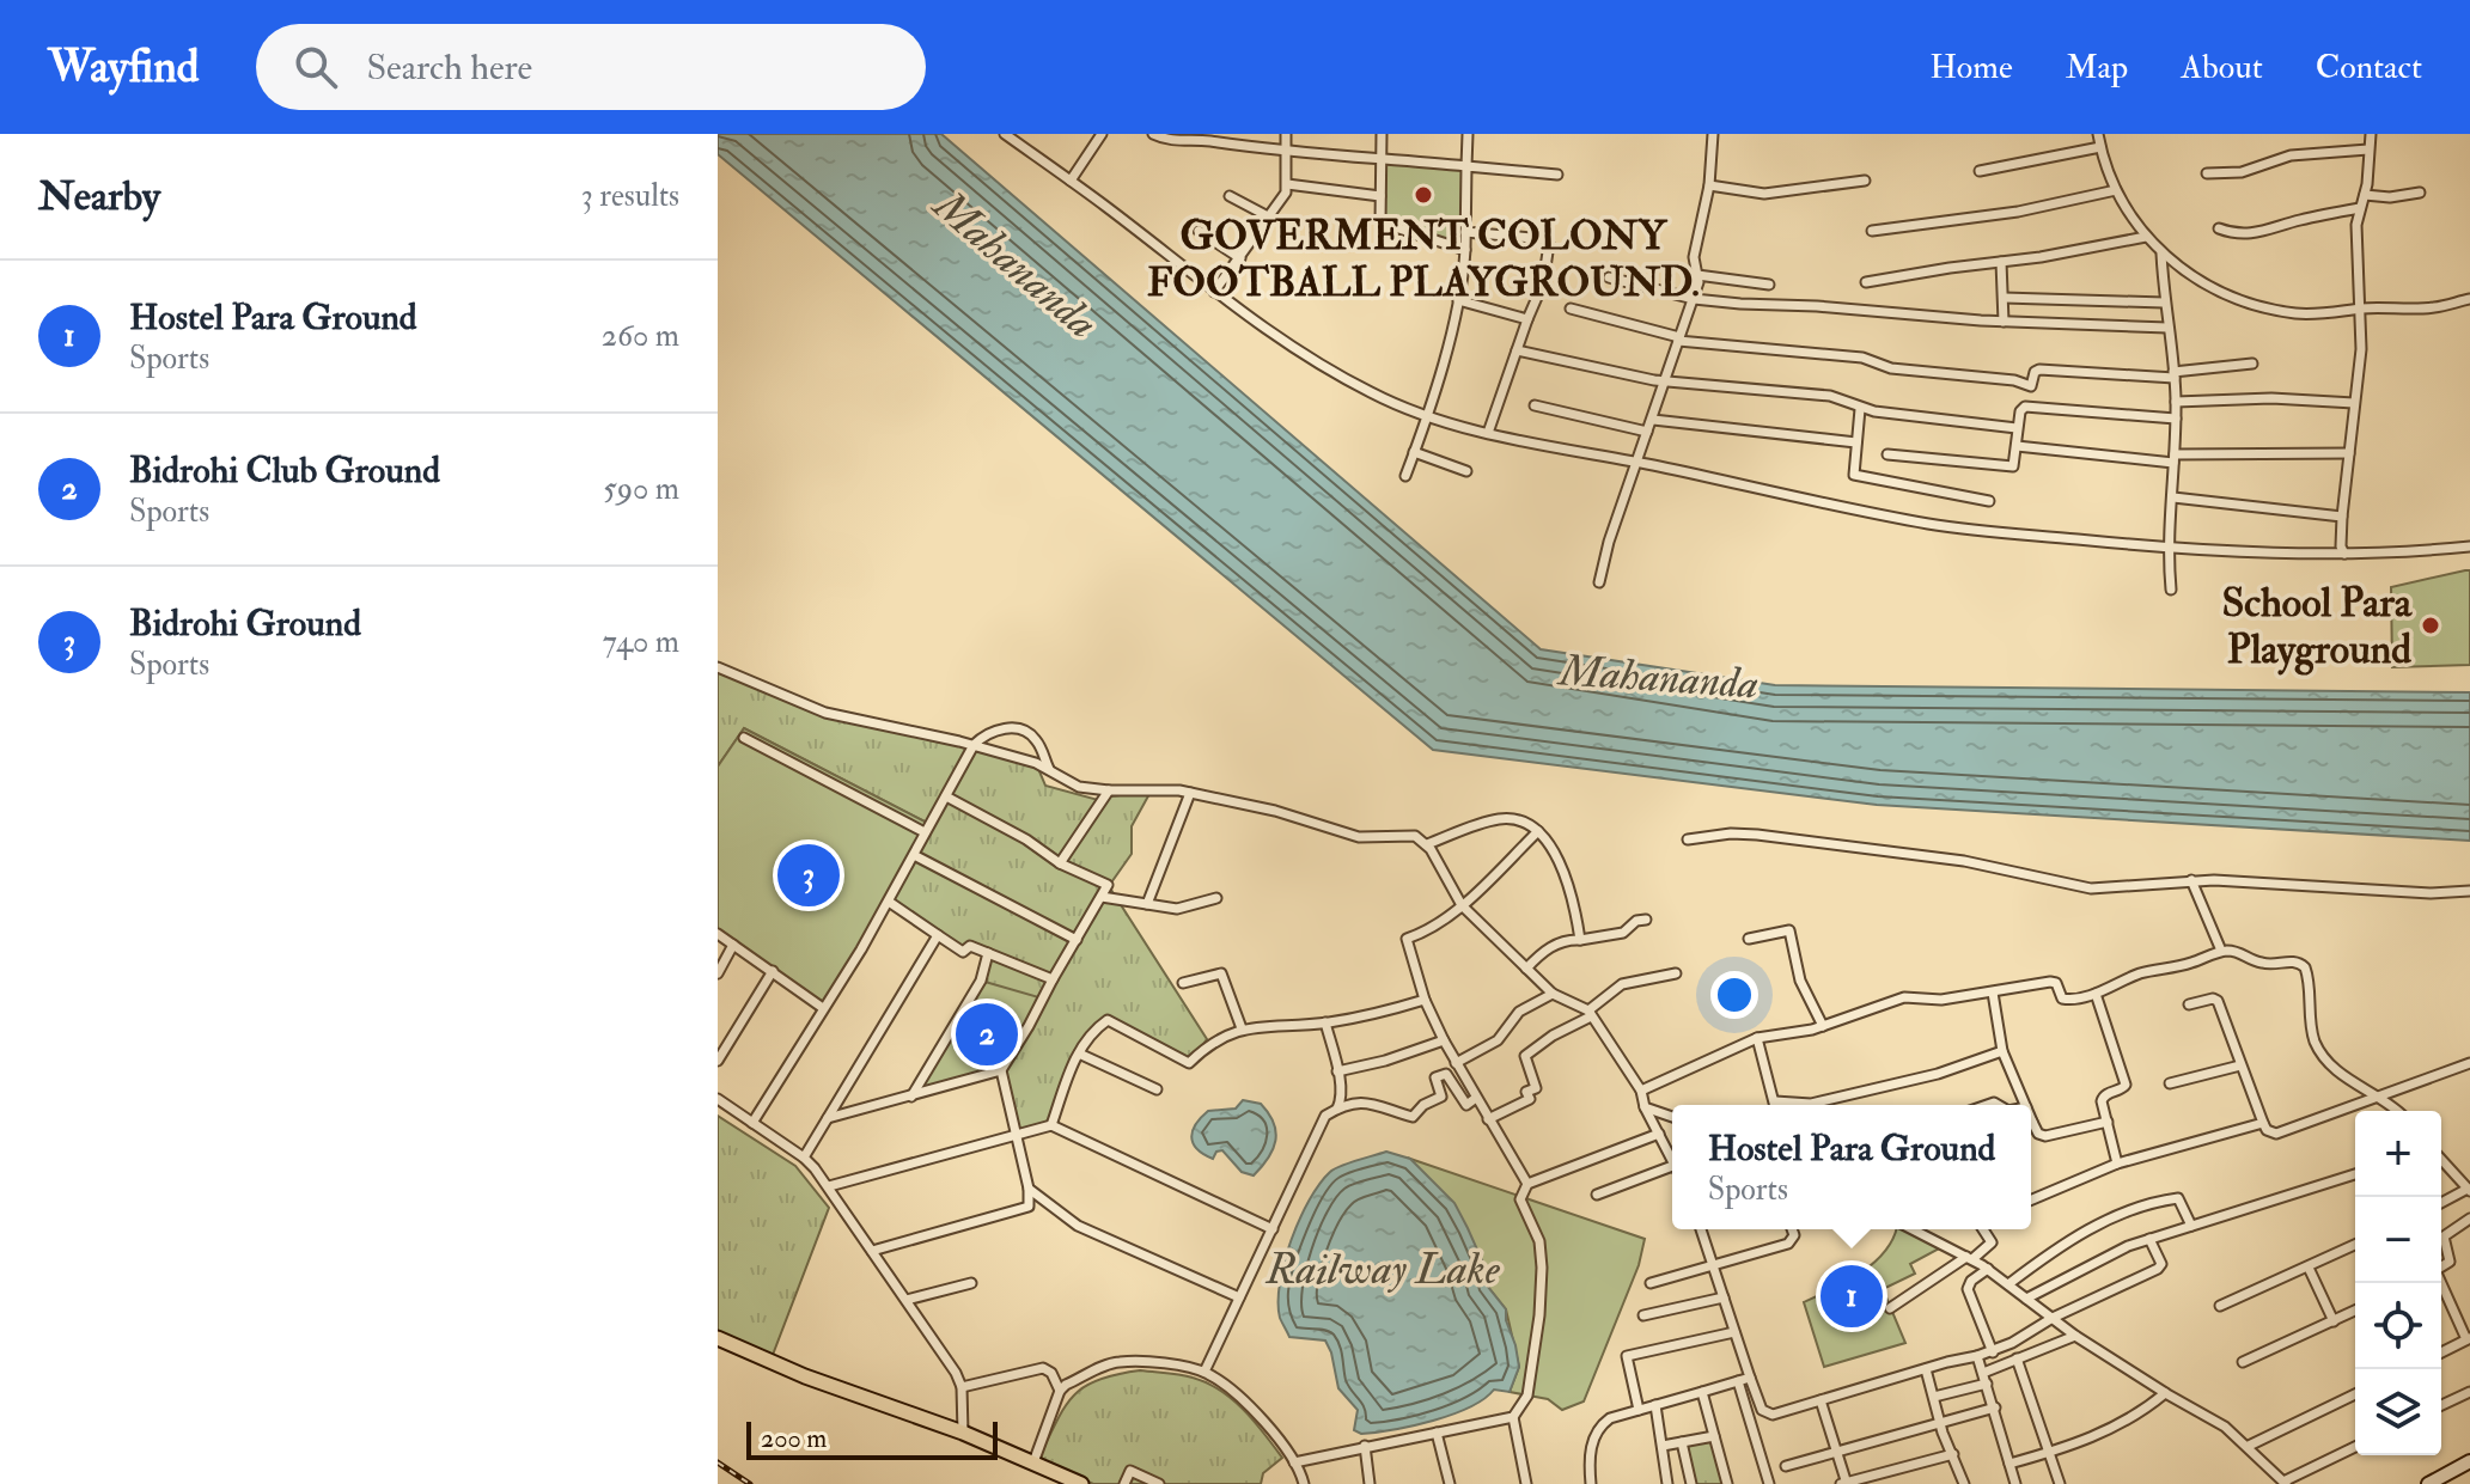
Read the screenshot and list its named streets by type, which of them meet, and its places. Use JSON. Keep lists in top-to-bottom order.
{
  "water": ["Mahananda", "Railway Lake"],
  "places": ["GOVERMENT COLONY FOOTBALL PLAYGROUND.", "School Para Playground"],
  "scale_bar": "200 m",
  "page": {
    "header": "Wayfind",
    "search": "Search here",
    "nav": [
      "Home",
      "Map",
      "About",
      "Contact"
    ],
    "heading": ["Nearby", "3 results"],
    "list": [
      {
        "mark": "1",
        "name": "Hostel Para Ground",
        "note": "Sports",
        "value": "260 m"
      },
      {
        "mark": "2",
        "name": "Bidrohi Club Ground",
        "note": "Sports",
        "value": "590 m"
      },
      {
        "mark": "3",
        "name": "Bidrohi Ground",
        "note": "Sports",
        "value": "740 m"
      }
    ],
    "pins": ["3", "2", "1"],
    "popup": ["Hostel Para Ground", "Sports"],
    "map_buttons": ["+", "−"],
    "scale": "200 m"
  }
}
